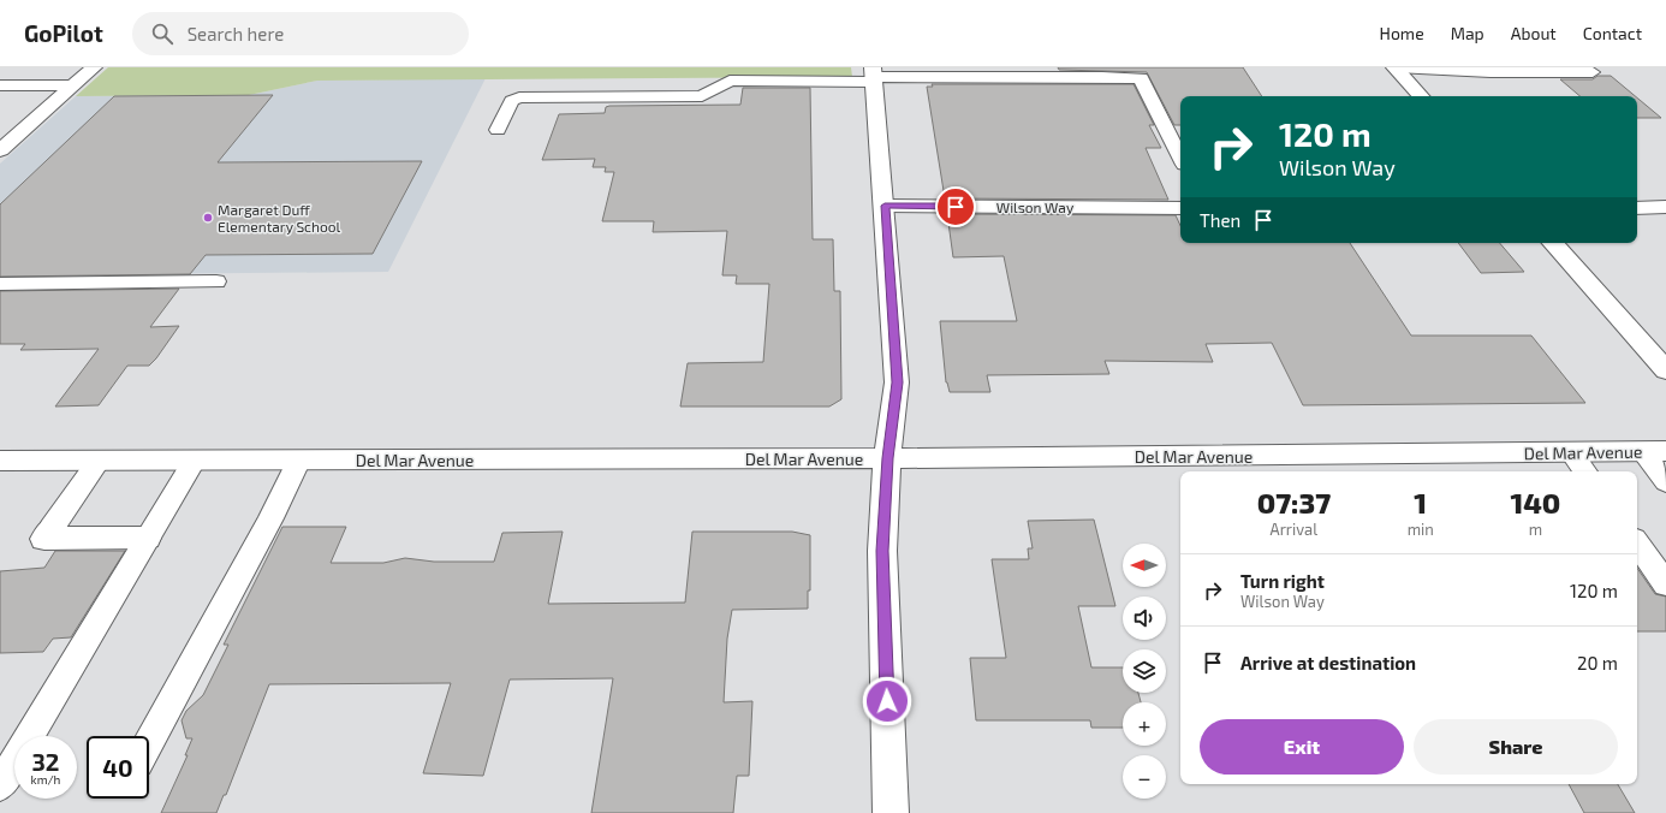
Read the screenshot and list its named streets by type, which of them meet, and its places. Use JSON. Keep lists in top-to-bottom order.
{
  "streets": {
    "street": ["Wilson Way", "Del Mar Avenue"]
  },
  "places": ["Margaret Duff Elementary School"],
  "north": "left",
  "page": {
    "header": "GoPilot",
    "search": "Search here",
    "nav": [
      "Home",
      "Map",
      "About",
      "Contact"
    ],
    "turn": ["120 m", "Wilson Way"],
    "then": "Then",
    "eta": [
      "07:37",
      "Arrival",
      "1",
      "min",
      "140",
      "m"
    ],
    "map_buttons": ["+", "−"],
    "list": [
      {
        "name": "Turn right",
        "note": "Wilson Way",
        "value": "120 m"
      },
      {
        "name": "Arrive at destination",
        "value": "20 m"
      }
    ],
    "buttons": ["Exit", "Share"],
    "speed": "32 km/h",
    "limit": "40"
  }
}
